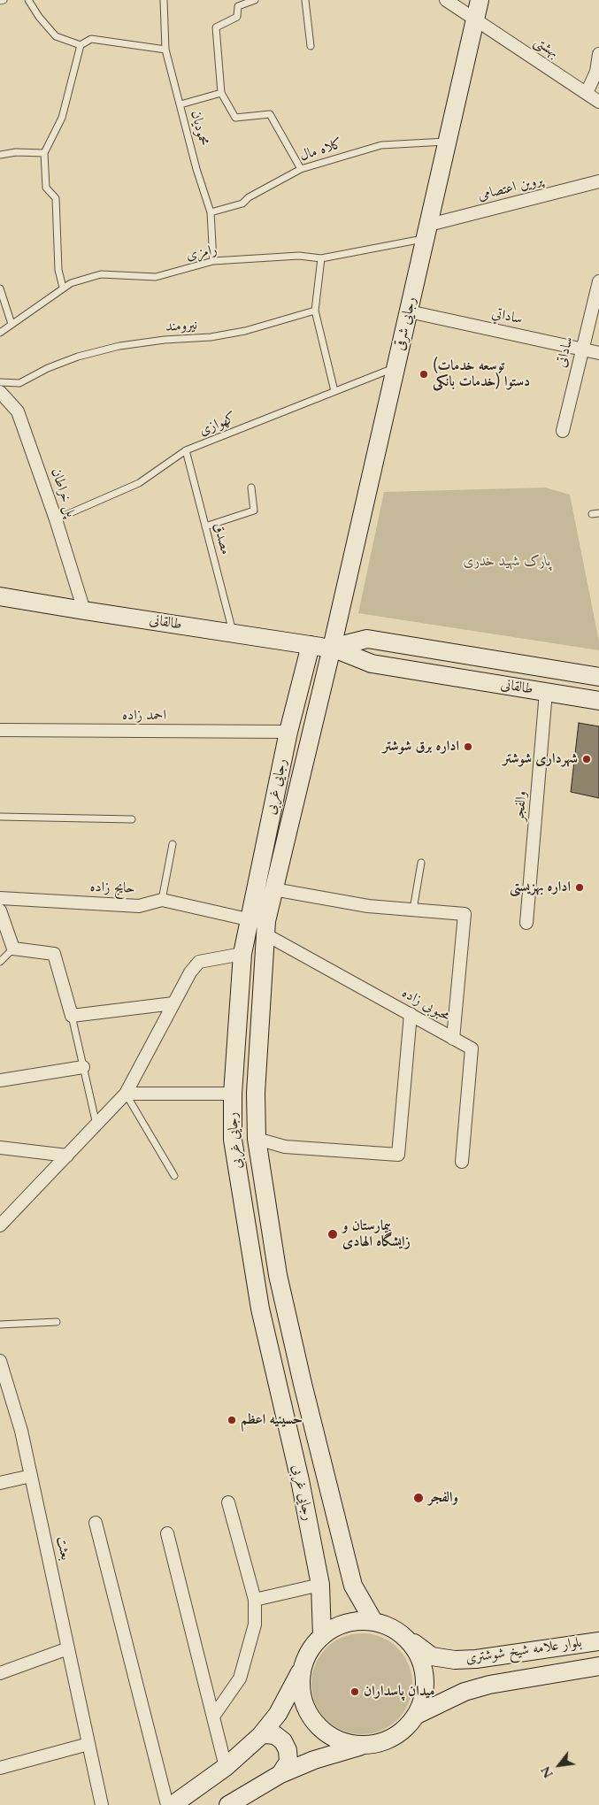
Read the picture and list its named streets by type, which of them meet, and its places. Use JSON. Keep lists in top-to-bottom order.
{
  "streets": {
    "street": [
      "بهشتی",
      "پروین اعتصامی",
      "ساداتي",
      "رجایی شرقی",
      "ساداتی",
      "پل خراطان",
      "طالقانی",
      "احمد زاده",
      "رجایی غربی",
      "والفجر",
      "حایج زاده",
      "محبوبی زاده",
      "بعثت",
      "بلوار علامه شیخ شوشتری"
    ],
    "lane": [
      "محمودیان",
      "کلاه مال",
      "رامزی",
      "نیرومند",
      "کهوازی",
      "مصدق"
    ]
  },
  "crossings": [
    ["بهشتی", "رجایی شرقی"],
    ["محمودیان", "کلاه مال"],
    ["محمودیان", "رامزی"],
    ["کلاه مال", "رجایی شرقی"],
    ["پروین اعتصامی", "رامزی"],
    ["پروین اعتصامی", "رجایی شرقی"],
    ["رامزی", "رجایی شرقی"],
    ["ساداتي", "رجایی شرقی"],
    ["ساداتي", "ساداتی"],
    ["رجایی شرقی", "کهوازی"],
    ["رجایی شرقی", "طالقانی"],
    ["رجایی شرقی", "رجایی غربی"],
    ["کهوازی", "پل خراطان"],
    ["کهوازی", "مصدق"],
    ["پل خراطان", "طالقانی"],
    ["مصدق", "طالقانی"],
    ["طالقانی", "رجایی غربی"],
    ["طالقانی", "والفجر"],
    ["احمد زاده", "رجایی غربی"],
    ["رجایی غربی", "حایج زاده"],
    ["رجایی غربی", "محبوبی زاده"],
    ["رجایی غربی", "بلوار علامه شیخ شوشتری"]
  ],
  "parks": ["پارک شهید خدری"],
  "places": [
    "(توسعه خدمات دستوا (خدمات بانکی",
    "اداره برق شوشتر",
    "شهرداری شوشتر",
    "اداره بهزیستی",
    "بیمارستان و زایشگاه الهادی",
    "حسینیه اعظم",
    "والفجر",
    "میدان پاسداران"
  ],
  "north": "bottom left"
}
